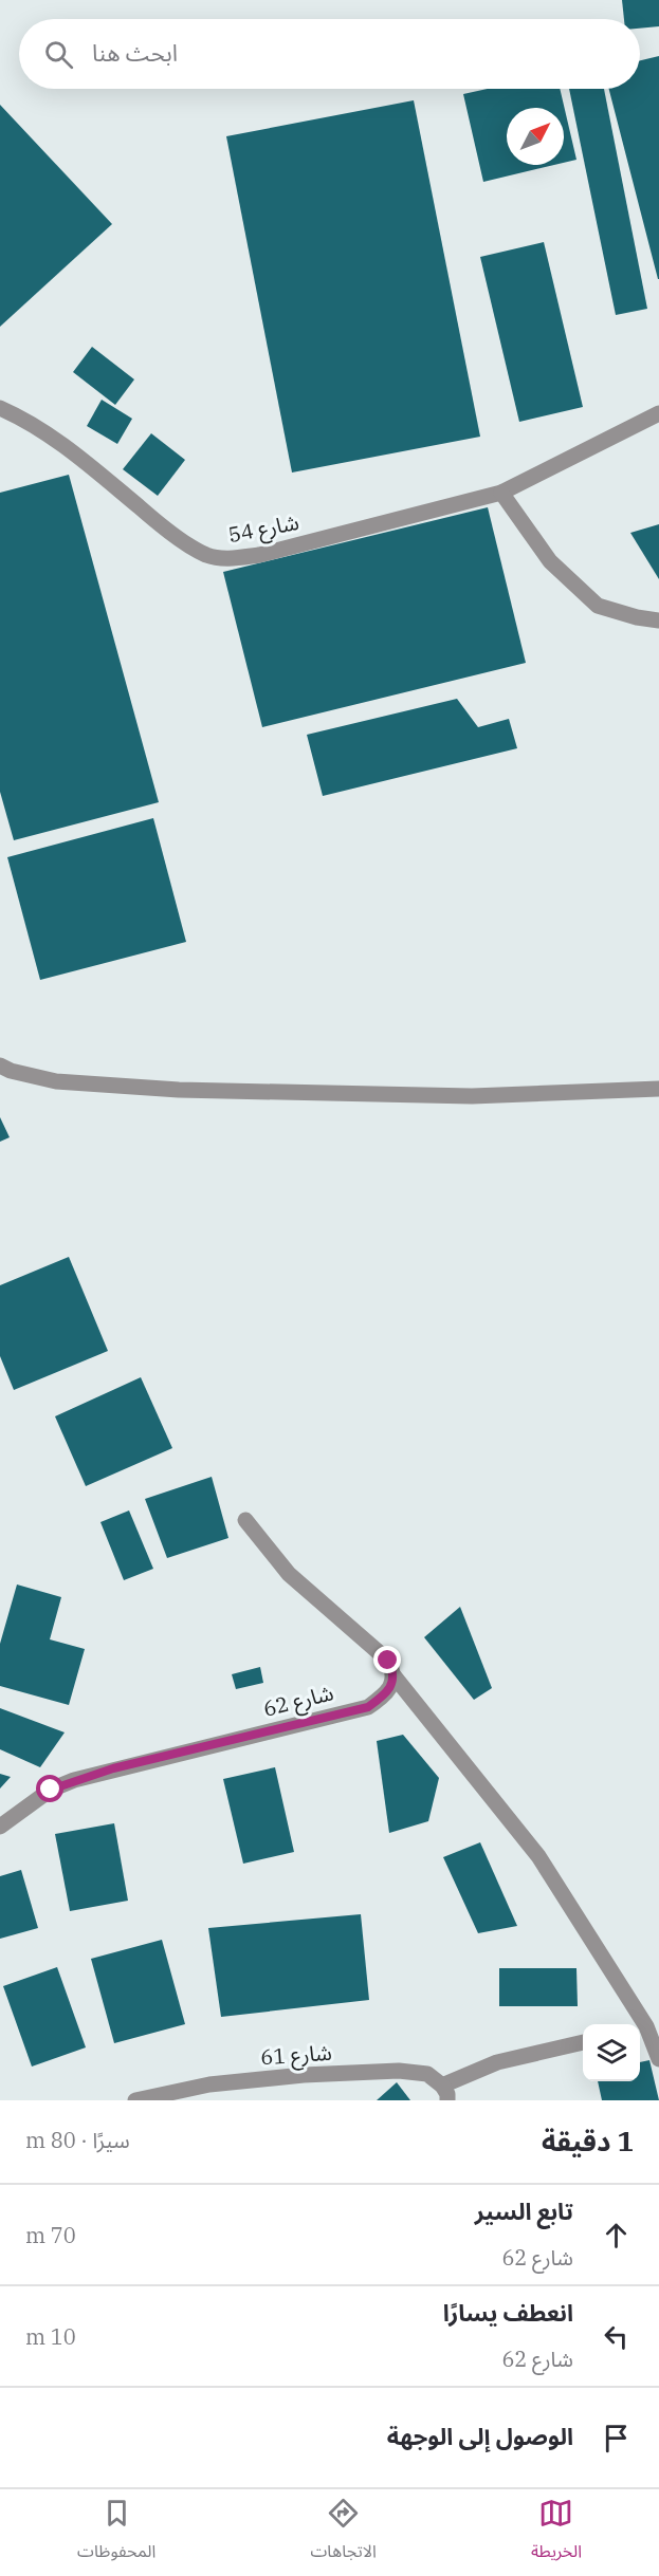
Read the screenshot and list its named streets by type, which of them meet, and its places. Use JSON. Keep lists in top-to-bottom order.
{
  "streets": {
    "street": ["شارع 54", "شارع 62", "شارع 61"]
  },
  "north": "top right",
  "page": {
    "search": "ابحث هنا",
    "heading": ["1 دقيقة", "سيرًا · 80 m"],
    "list": [
      ["تابع السير", "شارع 62", "70 m"],
      ["انعطف يسارًا", "شارع 62", "10 m"],
      "الوصول إلى الوجهة"
    ],
    "nav": ["الخريطة", "الاتجاهات", "المحفوظات"]
  }
}
